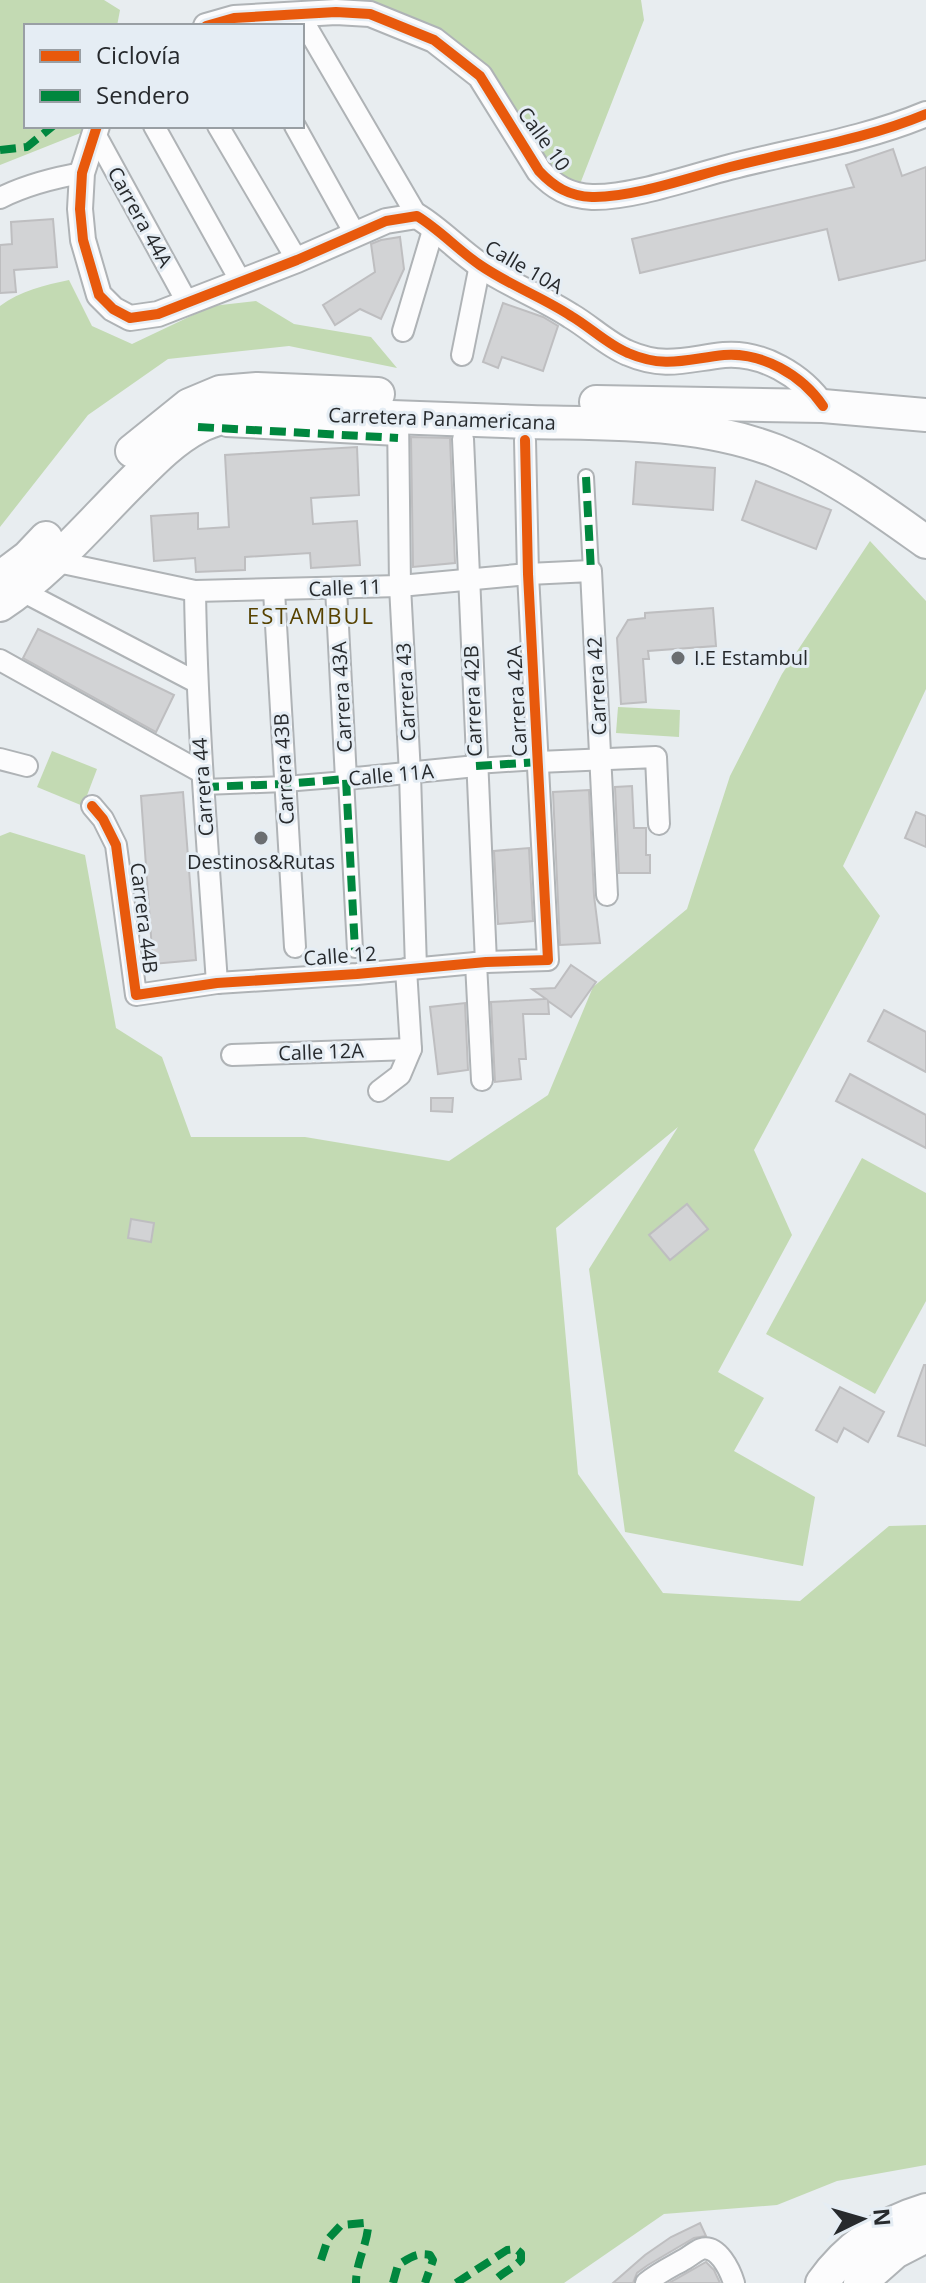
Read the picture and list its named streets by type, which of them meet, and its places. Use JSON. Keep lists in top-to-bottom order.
{
  "streets": {
    "highway": ["Carretera Panamericana"],
    "street": [
      "Calle 10",
      "Carrera 44A",
      "Calle 10A",
      "Calle 11",
      "Carrera 42",
      "Carrera 43",
      "Carrera 43A",
      "Carrera 42B",
      "Carrera 42A",
      "Carrera 43B",
      "Calle 11A",
      "Carrera 44",
      "Carrera 44B",
      "Calle 12",
      "Calle 12A"
    ]
  },
  "crossings": [
    ["Calle 10A", "Carretera Panamericana"],
    ["Carretera Panamericana", "Calle 11"],
    ["Carretera Panamericana", "Carrera 43"],
    ["Calle 11", "Carrera 42"],
    ["Calle 11", "Carrera 43"],
    ["Calle 11", "Carrera 43A"],
    ["Calle 11", "Carrera 42B"],
    ["Calle 11", "Carrera 42A"],
    ["Calle 11", "Carrera 43B"],
    ["Calle 11", "Carrera 44"],
    ["Carrera 42", "Calle 11A"],
    ["Carrera 43", "Calle 11A"],
    ["Carrera 43", "Calle 12"],
    ["Carrera 43", "Calle 12A"],
    ["Carrera 43A", "Calle 11A"],
    ["Carrera 42B", "Calle 11A"],
    ["Carrera 42B", "Calle 12"],
    ["Carrera 42A", "Calle 11A"],
    ["Carrera 42A", "Calle 12"],
    ["Carrera 43B", "Calle 11A"],
    ["Calle 11A", "Carrera 44"],
    ["Carrera 44", "Calle 12"],
    ["Carrera 44B", "Calle 12"]
  ],
  "districts": ["ESTAMBUL"],
  "places": ["I.E Estambul", "Destinos&Rutas"],
  "legend": ["Ciclovía", "Sendero"],
  "north": "right"
}
